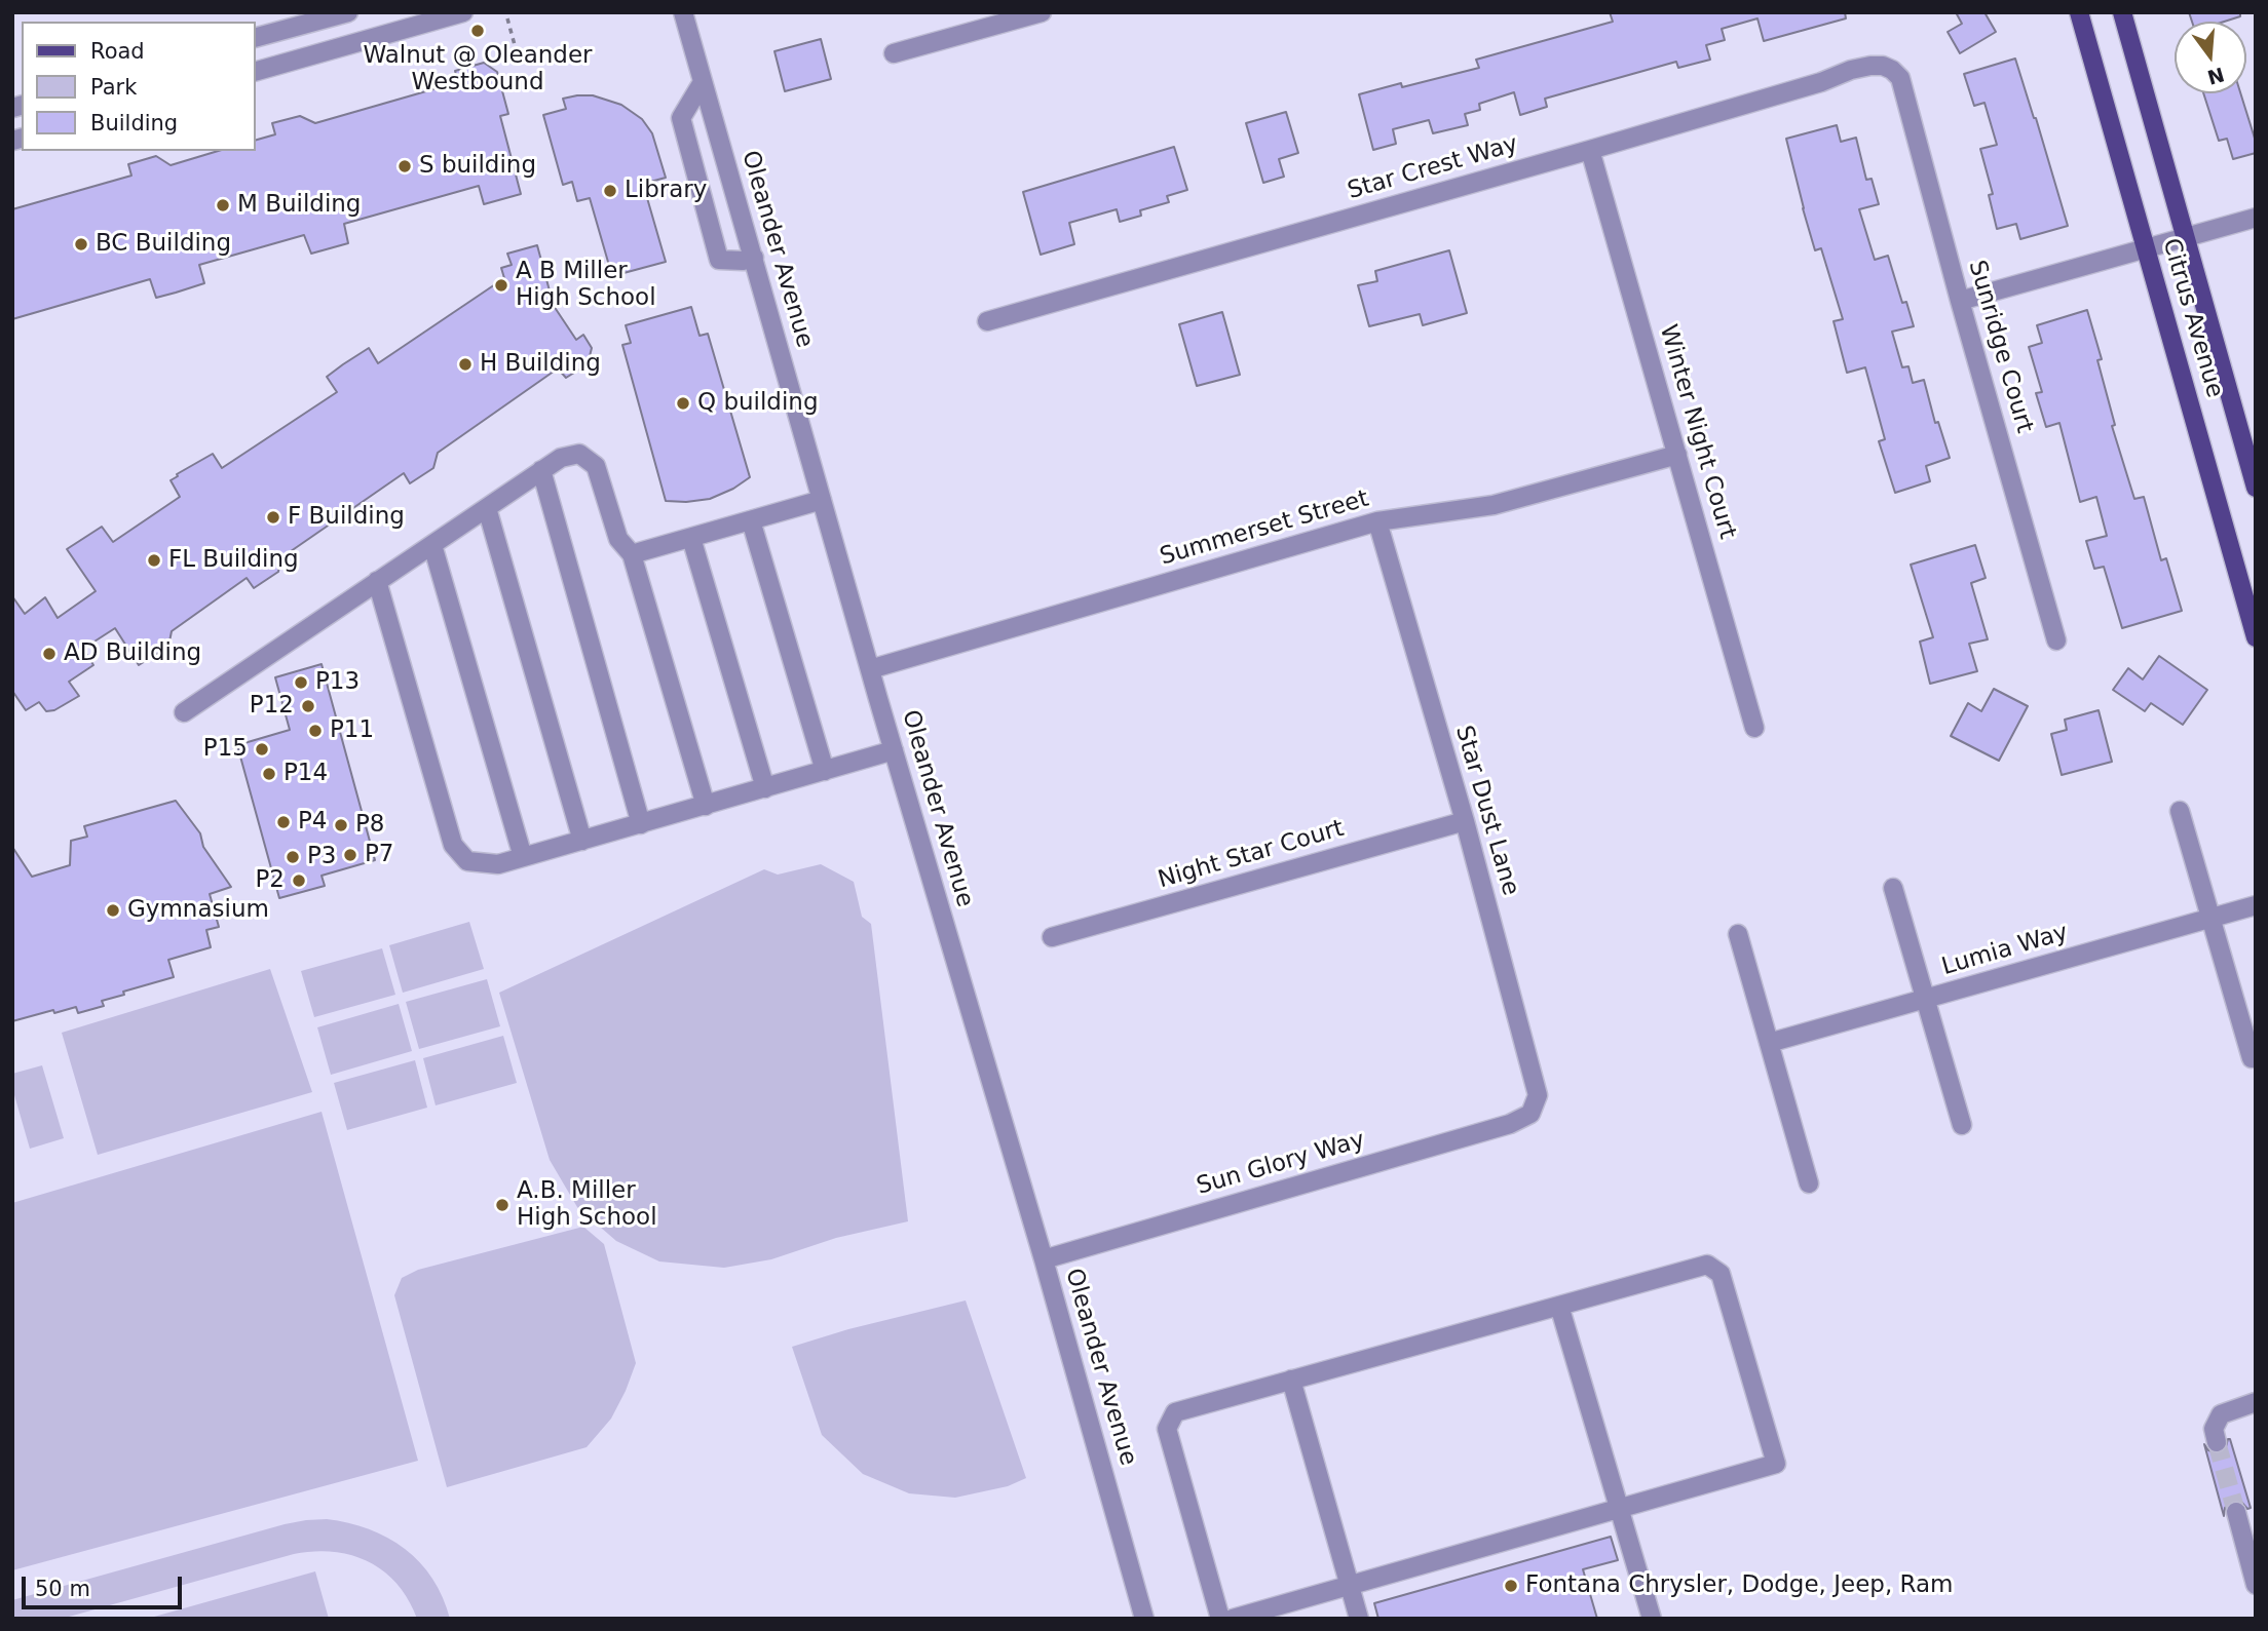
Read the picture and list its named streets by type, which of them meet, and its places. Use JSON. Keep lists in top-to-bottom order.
{
  "streets": {
    "main road": ["Citrus Avenue"],
    "street": [
      "Star Crest Way",
      "Oleander Avenue",
      "Sunridge Court",
      "Winter Night Court",
      "Summerset Street",
      "Star Dust Lane",
      "Night Star Court",
      "Lumia Way",
      "Sun Glory Way"
    ]
  },
  "crossings": [
    ["Star Crest Way", "Sunridge Court"],
    ["Star Crest Way", "Winter Night Court"],
    ["Oleander Avenue", "Summerset Street"],
    ["Oleander Avenue", "Sun Glory Way"],
    ["Winter Night Court", "Summerset Street"],
    ["Summerset Street", "Star Dust Lane"],
    ["Star Dust Lane", "Night Star Court"],
    ["Star Dust Lane", "Sun Glory Way"]
  ],
  "places": [
    "Walnut @ Oleander Westbound",
    "S building",
    "Library",
    "M Building",
    "BC Building",
    "A B Miller High School",
    "H Building",
    "Q building",
    "F Building",
    "FL Building",
    "AD Building",
    "P13",
    "P12",
    "P11",
    "P15",
    "P14",
    "P4",
    "P8",
    "P7",
    "P3",
    "P2",
    "Gymnasium",
    "A.B. Miller High School",
    "Fontana Chrysler, Dodge, Jeep, Ram"
  ],
  "legend": ["Road", "Park", "Building"],
  "scale_bar": "50 m",
  "north": "bottom"
}
